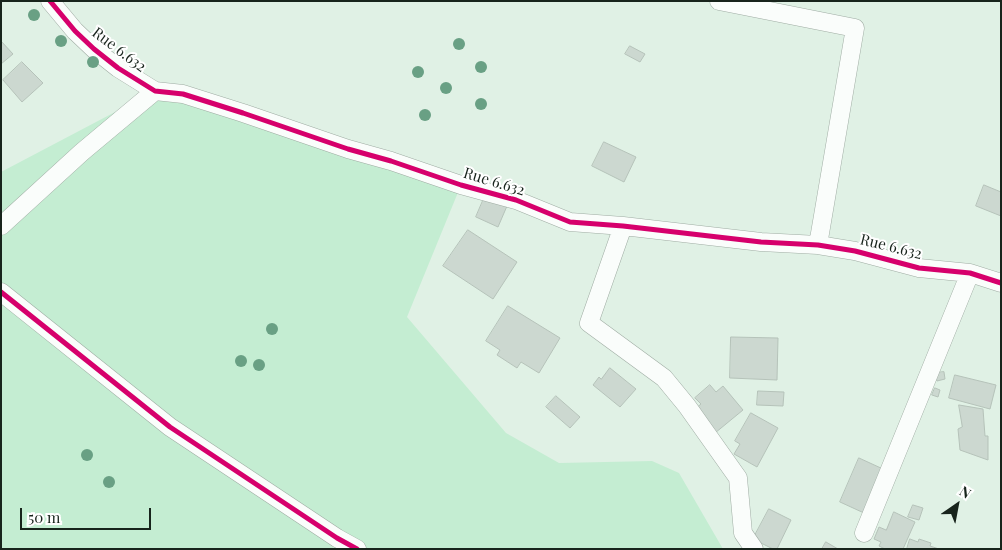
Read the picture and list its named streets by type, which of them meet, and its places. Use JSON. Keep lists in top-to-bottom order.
{
  "streets": {
    "street": ["Rue 6.632"]
  },
  "scale_bar": "50 m",
  "north": "top right"
}
